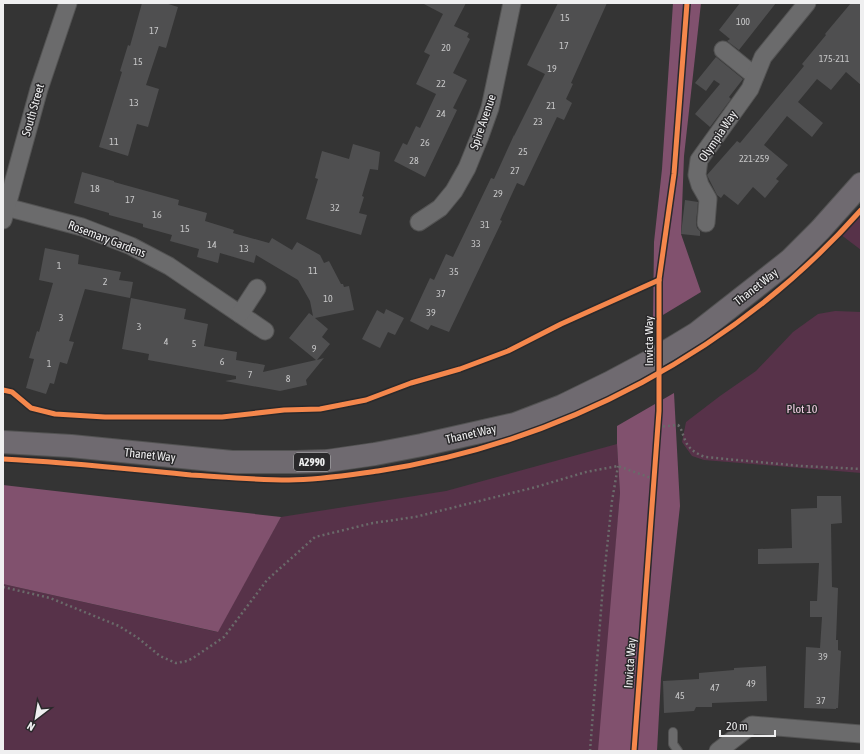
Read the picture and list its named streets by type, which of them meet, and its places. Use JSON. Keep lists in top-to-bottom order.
{
  "streets": {
    "main road": ["Thanet Way", "A2990"],
    "street": [
      "South Street",
      "Spire Avenue",
      "Olympia Way",
      "Rosemary Gardens"
    ],
    "cycle path": ["Invicta Way"]
  },
  "crossings": [
    ["South Street", "Rosemary Gardens"]
  ],
  "parks": ["Plot 10"],
  "house_numbers": [
    "15",
    "100",
    "17",
    "17",
    "20",
    "175-211",
    "15",
    "19",
    "22",
    "13",
    "21",
    "24",
    "23",
    "11",
    "26",
    "25",
    "221-259",
    "28",
    "27",
    "18",
    "29",
    "17",
    "32",
    "16",
    "31",
    "15",
    "33",
    "14",
    "13",
    "1",
    "11",
    "35",
    "2",
    "37",
    "10",
    "39",
    "3",
    "3",
    "4",
    "5",
    "9",
    "6",
    "1",
    "7",
    "8",
    "39",
    "49",
    "47",
    "45",
    "37"
  ],
  "scale_bar": "20 m",
  "north": "bottom left"
}
